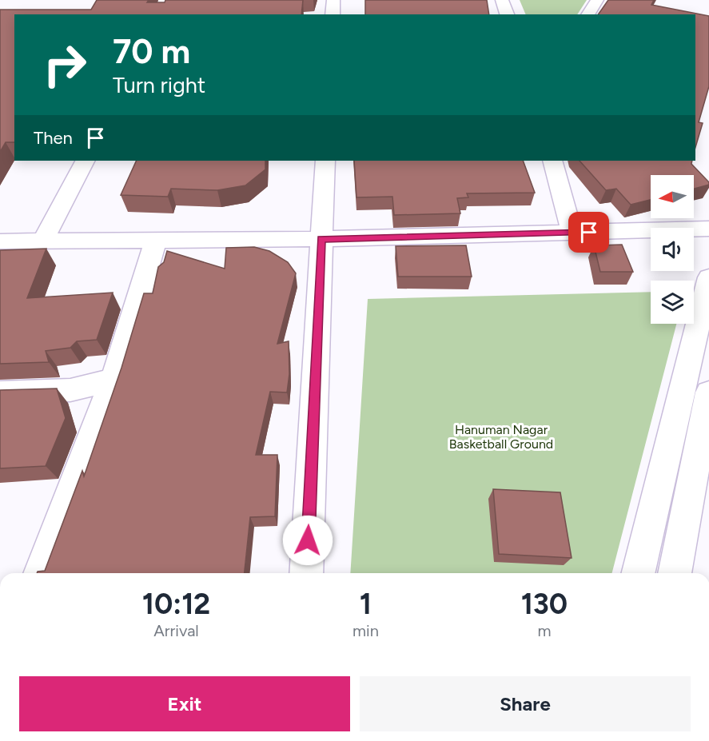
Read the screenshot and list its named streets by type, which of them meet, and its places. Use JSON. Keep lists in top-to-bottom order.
{
  "parks": ["Hanuman Nagar Basketball Ground"],
  "north": "left",
  "page": {
    "turn": ["70 m", "Turn right"],
    "then": "Then",
    "eta": [
      "10:12",
      "Arrival",
      "1",
      "min",
      "130",
      "m"
    ],
    "buttons": ["Exit", "Share"]
  }
}
